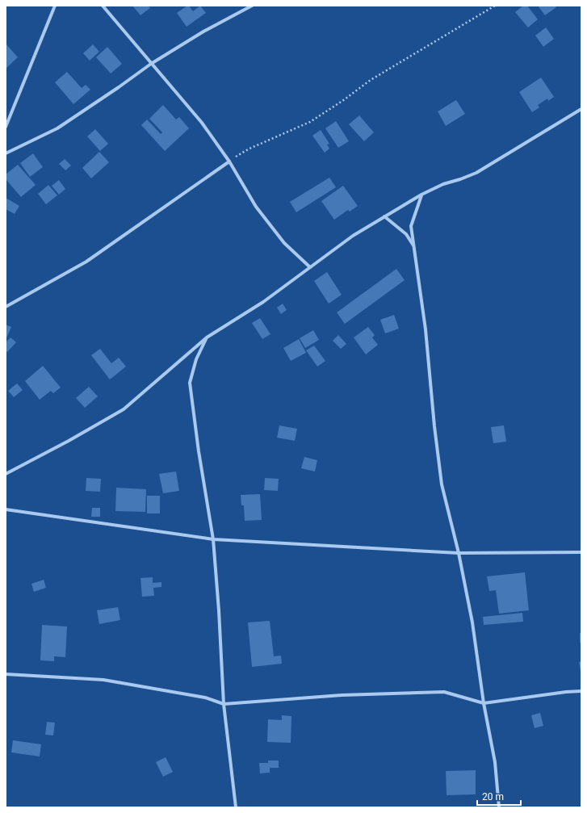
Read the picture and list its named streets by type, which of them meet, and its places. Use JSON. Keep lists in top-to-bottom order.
{
  "scale_bar": "20 m"
}
